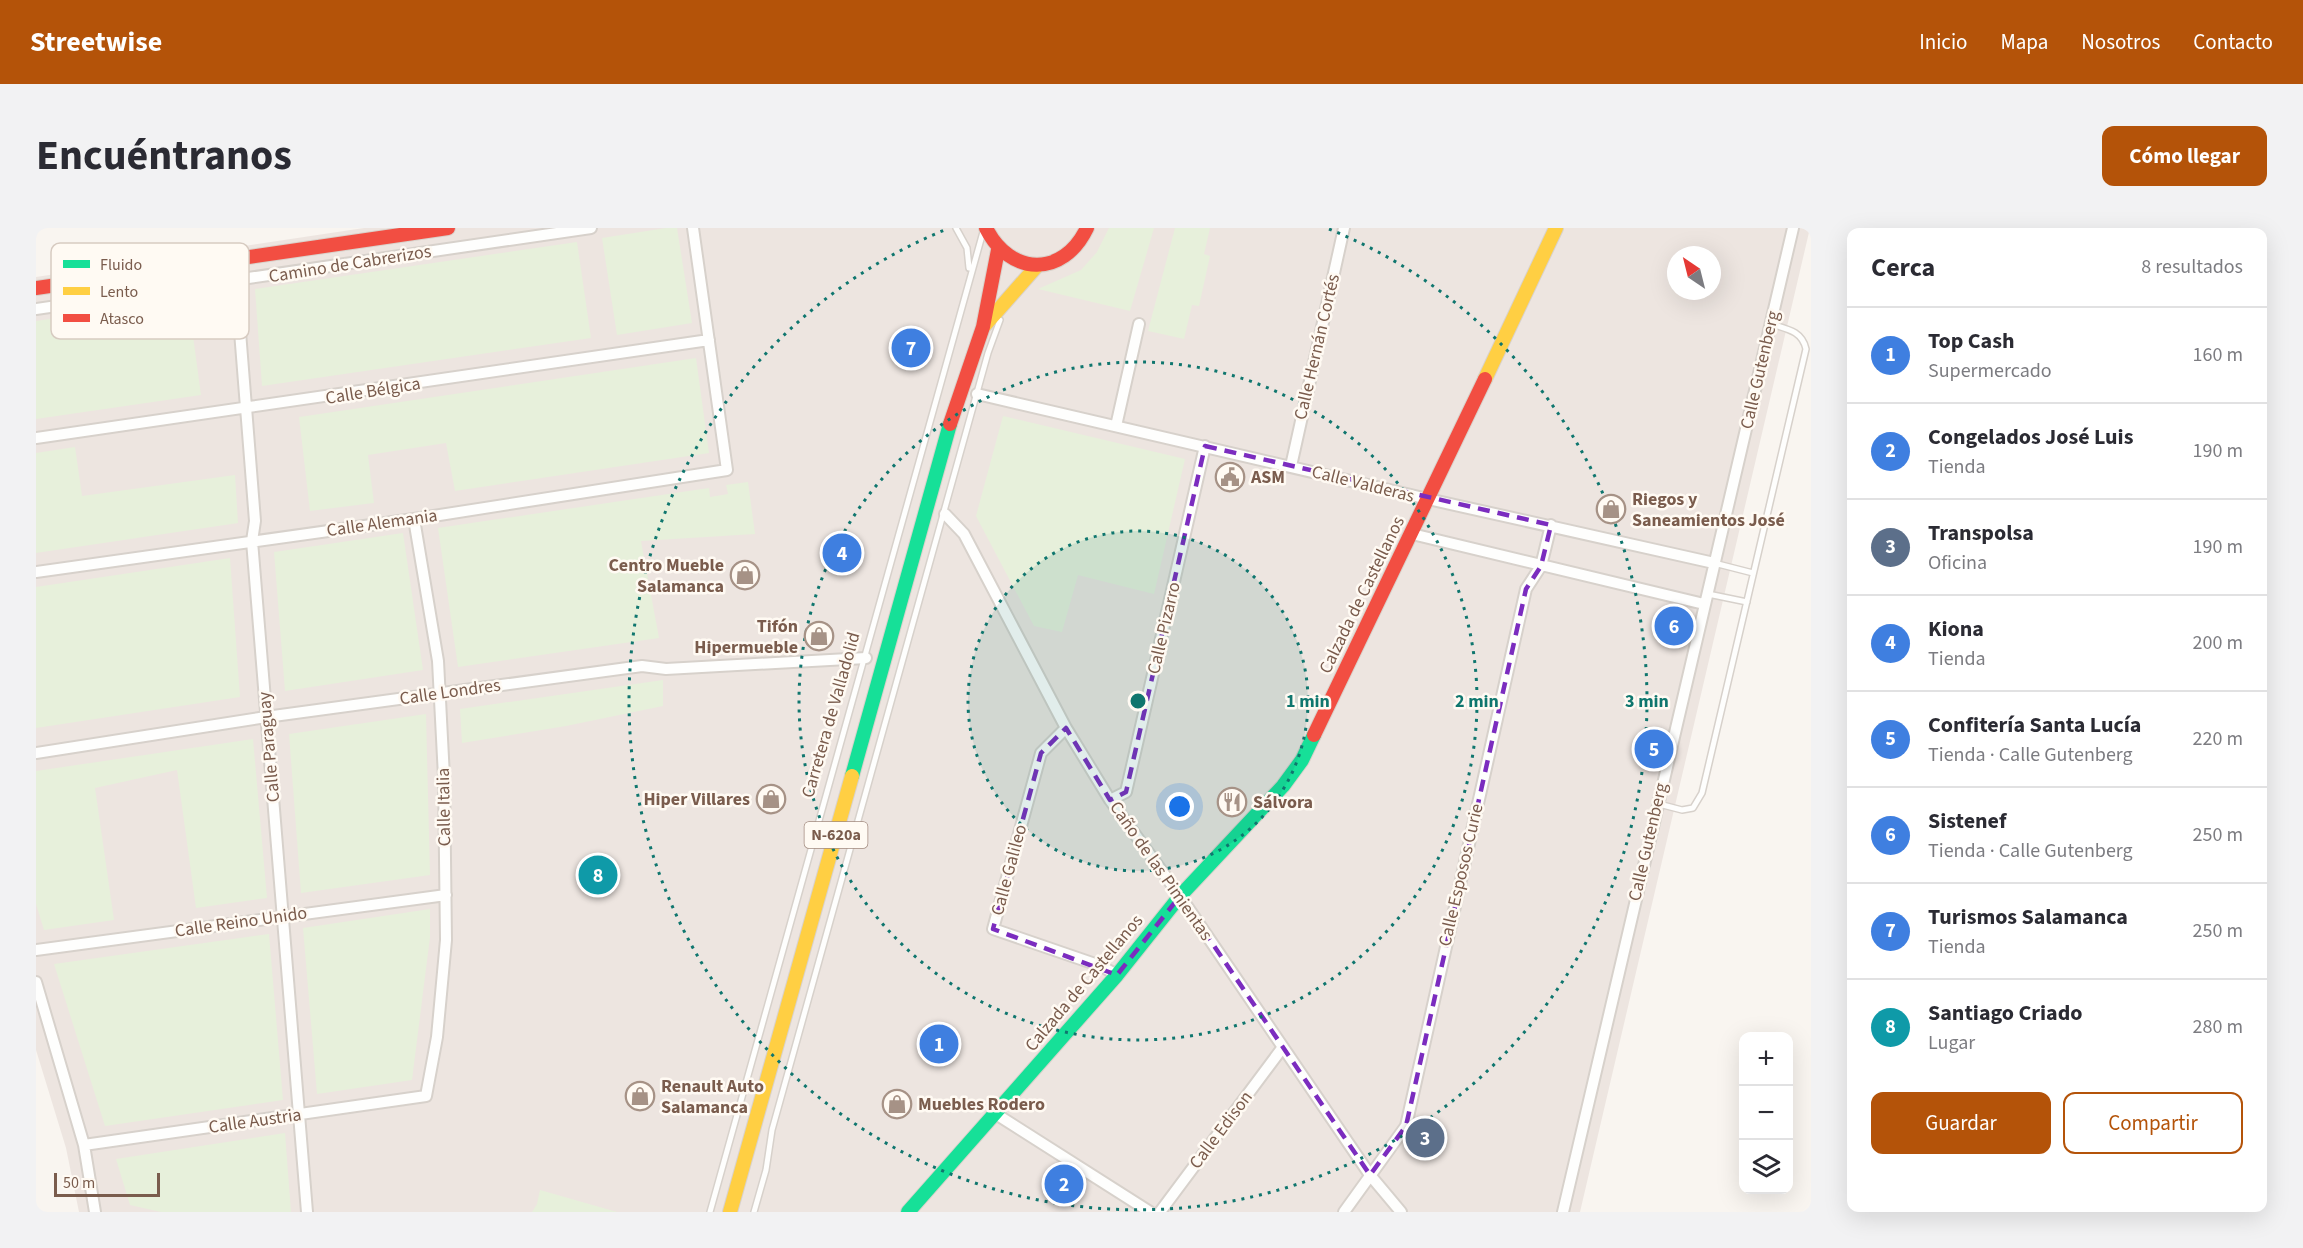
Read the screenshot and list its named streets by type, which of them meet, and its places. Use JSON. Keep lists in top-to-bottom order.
{
  "streets": {
    "main road": ["Calzada de Castellanos", "Carretera de Valladolid", "N-620a"],
    "street": [
      "Camino de Cabrerizos",
      "Calle Hernán Cortés",
      "Calle Gutenberg",
      "Calle Bélgica",
      "Calle Valderas",
      "Calle Alemania",
      "Calle Pizarro",
      "Calle Londres",
      "Calle Paraguay",
      "Calle Italia",
      "Calle Galileo",
      "Caño de las Pimientas",
      "Calle Esposos Curie",
      "Calle Reino Unido",
      "Calle Austria",
      "Calle Edison"
    ]
  },
  "crossings": [
    ["Calle Hernán Cortés", "Calle Valderas"],
    ["Calle Gutenberg", "Calle Valderas"],
    ["Calle Bélgica", "Calle Alemania"],
    ["Calle Bélgica", "Calle Paraguay"],
    ["Calle Valderas", "Calzada de Castellanos"],
    ["Calle Valderas", "Calle Pizarro"],
    ["Calle Valderas", "Carretera de Valladolid"],
    ["Calle Valderas", "Calle Esposos Curie"],
    ["Calle Alemania", "Calle Paraguay"],
    ["Calle Alemania", "Calle Italia"],
    ["Calzada de Castellanos", "Calle Galileo"],
    ["Calzada de Castellanos", "Caño de las Pimientas"],
    ["Calle Pizarro", "Caño de las Pimientas"],
    ["Calle Londres", "Carretera de Valladolid"],
    ["Calle Londres", "Calle Paraguay"],
    ["Calle Londres", "Calle Italia"],
    ["Carretera de Valladolid", "Caño de las Pimientas"],
    ["Calle Paraguay", "Calle Reino Unido"],
    ["Calle Paraguay", "Calle Austria"],
    ["Calle Italia", "Calle Reino Unido"],
    ["Calle Italia", "Calle Austria"],
    ["Calle Galileo", "Caño de las Pimientas"],
    ["Caño de las Pimientas", "Calle Esposos Curie"],
    ["Caño de las Pimientas", "Calle Edison"]
  ],
  "places": {
    "public building": ["ASM"],
    "shop": [
      "Riegos y Saneamientos José",
      "Centro Mueble Salamanca",
      "Tifón Hipermueble",
      "Hiper Villares",
      "Renault Auto Salamanca",
      "Muebles Rodero"
    ],
    "restaurant": ["Sálvora"]
  },
  "legend": ["Fluido", "Lento", "Atasco"],
  "scale_bar": "50 m",
  "north": "top left",
  "page": {
    "header": "Streetwise",
    "nav": [
      "Inicio",
      "Mapa",
      "Nosotros",
      "Contacto"
    ],
    "title": "Encuéntranos",
    "buttons": [
      "Cómo llegar",
      ["Guardar", "Compartir"]
    ],
    "heading": ["Cerca", "8 resultados"],
    "list": [
      {
        "mark": "1",
        "name": "Top Cash",
        "note": "Supermercado",
        "value": "160 m"
      },
      {
        "mark": "2",
        "name": "Congelados José Luis",
        "note": "Tienda",
        "value": "190 m"
      },
      {
        "mark": "3",
        "name": "Transpolsa",
        "note": "Oficina",
        "value": "190 m"
      },
      {
        "mark": "4",
        "name": "Kiona",
        "note": "Tienda",
        "value": "200 m"
      },
      {
        "mark": "5",
        "name": "Confitería Santa Lucía",
        "note": "Tienda · Calle Gutenberg",
        "value": "220 m"
      },
      {
        "mark": "6",
        "name": "Sistenef",
        "note": "Tienda · Calle Gutenberg",
        "value": "250 m"
      },
      {
        "mark": "7",
        "name": "Turismos Salamanca",
        "note": "Tienda",
        "value": "250 m"
      },
      {
        "mark": "8",
        "name": "Santiago Criado",
        "note": "Lugar",
        "value": "280 m"
      }
    ],
    "pins": [
      "7",
      "4",
      "6",
      "5",
      "8",
      "1",
      "3",
      "2"
    ],
    "map_buttons": ["+", "−"],
    "scale": "50 m"
  },
  "rings": ["1 min", "2 min", "3 min"]
}
